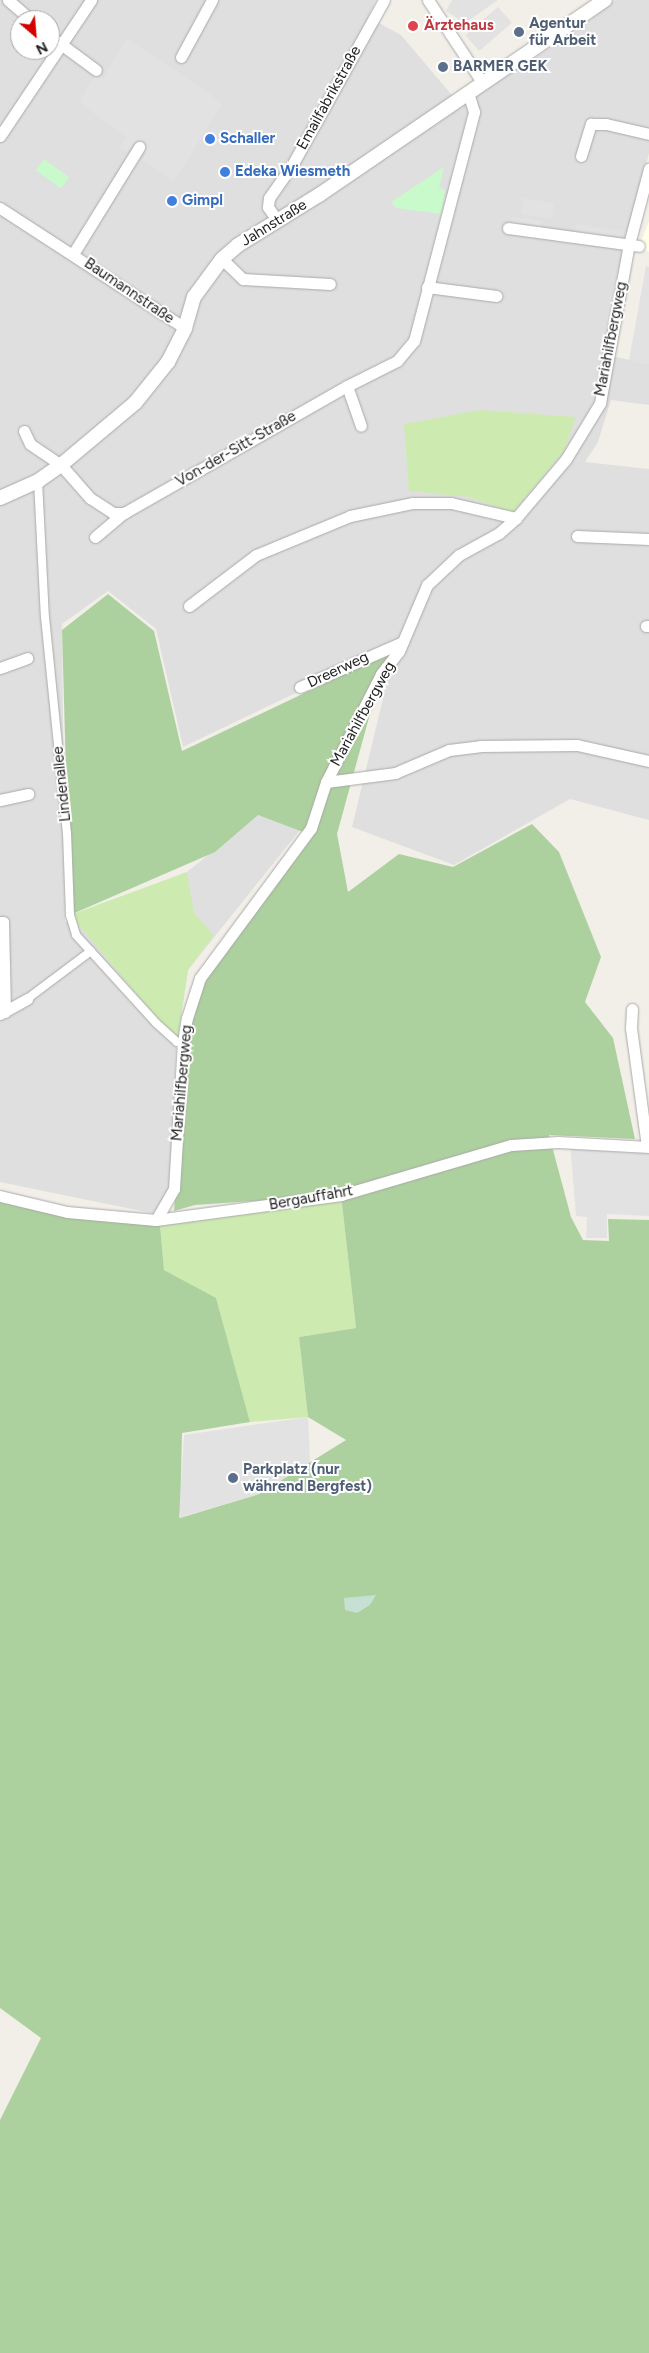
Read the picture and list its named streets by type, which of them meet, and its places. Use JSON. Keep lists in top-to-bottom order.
{
  "streets": {
    "street": [
      "Emailfabrikstraße",
      "Jahnstraße",
      "Baumannstraße",
      "Mariahilfbergweg",
      "Von-der-Sitt-Straße",
      "Dreerweg",
      "Lindenallee",
      "Bergauffahrt"
    ]
  },
  "crossings": [
    ["Emailfabrikstraße", "Jahnstraße"],
    ["Jahnstraße", "Baumannstraße"],
    ["Jahnstraße", "Von-der-Sitt-Straße"],
    ["Jahnstraße", "Lindenallee"],
    ["Mariahilfbergweg", "Dreerweg"],
    ["Mariahilfbergweg", "Lindenallee"],
    ["Mariahilfbergweg", "Bergauffahrt"]
  ],
  "places": [
    "Ärztehaus",
    "Agentur für Arbeit",
    "BARMER GEK",
    "Schaller",
    "Edeka Wiesmeth",
    "Gimpl",
    "Parkplatz (nur während Bergfest)"
  ],
  "north": "bottom right"
}
